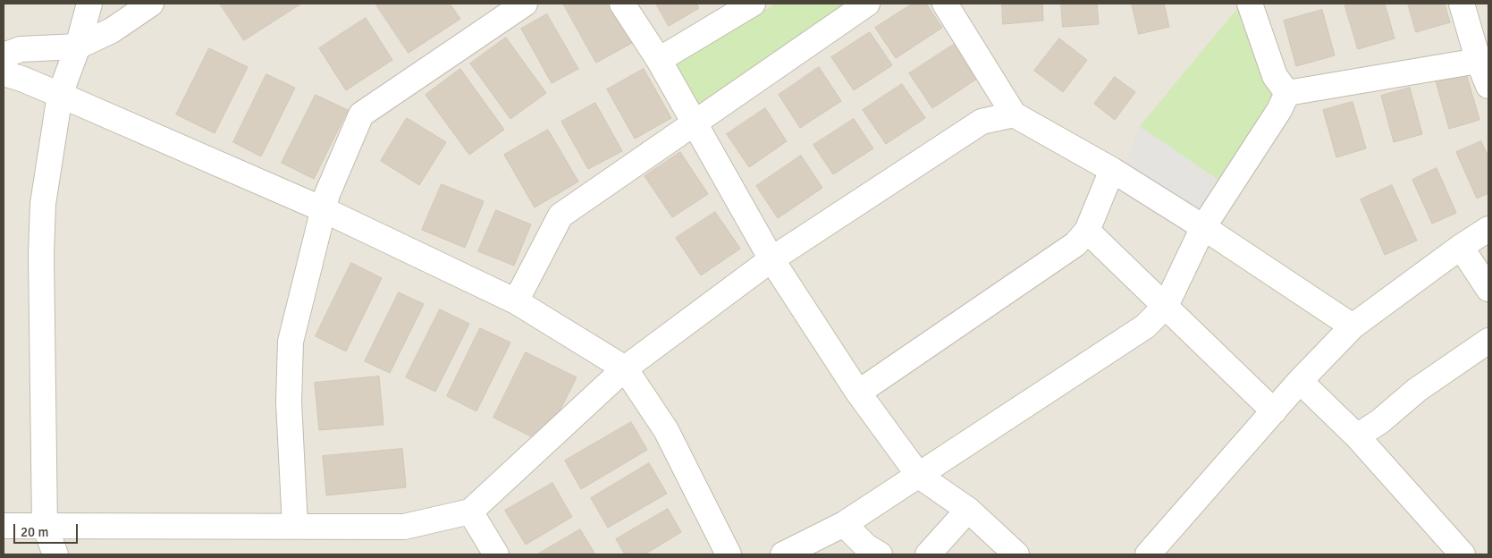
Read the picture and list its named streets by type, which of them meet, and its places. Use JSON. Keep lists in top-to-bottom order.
{
  "scale_bar": "20 m"
}
